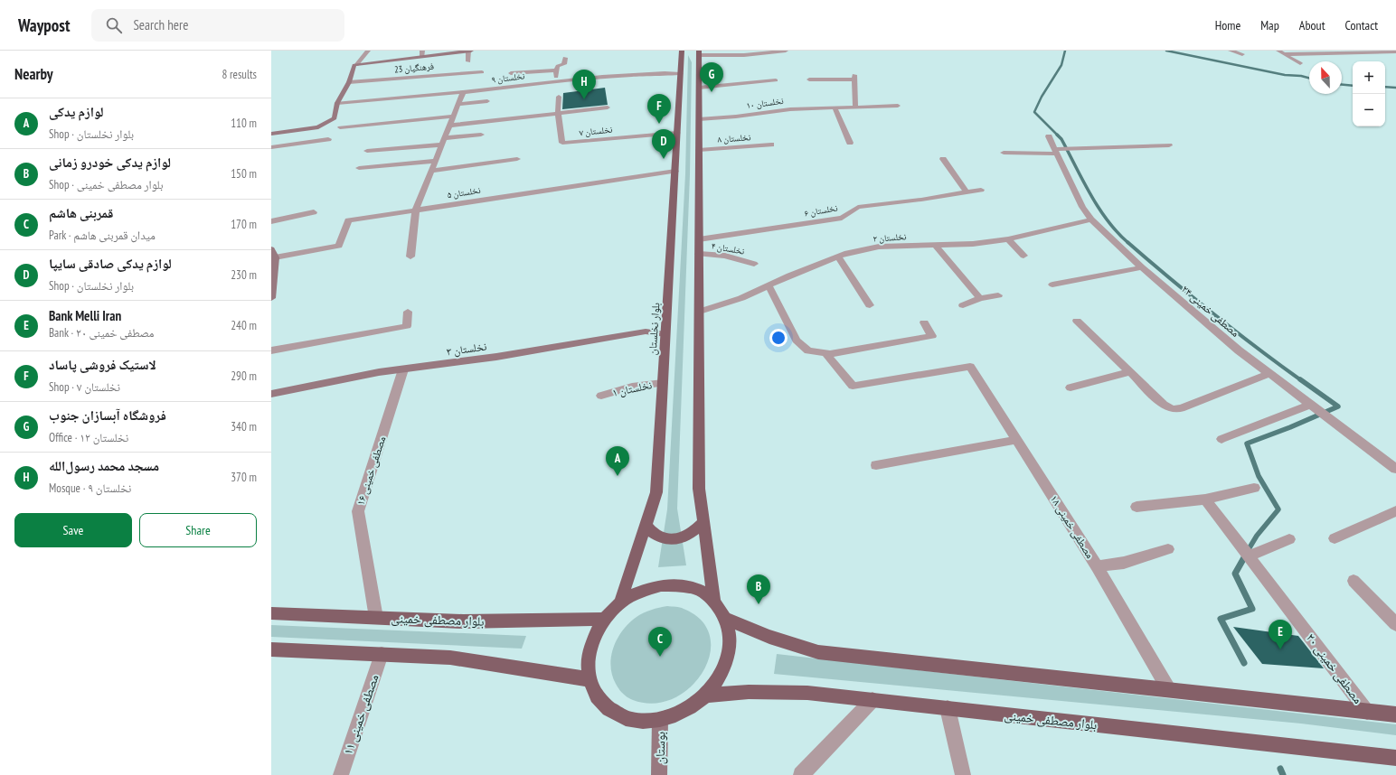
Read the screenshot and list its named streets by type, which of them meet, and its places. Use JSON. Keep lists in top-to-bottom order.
{
  "streets": {
    "main road": ["بلوار نخلستان", "بلوار مصطفی خمینی"],
    "street": [
      "فرهنگیان 23",
      "نخلستان ۹",
      "نخلستان ۱۰",
      "نخلستان ۷",
      "نخلستان ۸",
      "نخلستان ۵",
      "نخلستان ۶",
      "نخلستان ۲",
      "نخلستان ۴",
      "مصطفی خمینی ۲۴",
      "نخلستان ۳",
      "نخلستان ۱",
      "مصطفی خمینی ۱۶",
      "مصطفی خمینی ۱۸",
      "مصطفی خمینی ۲۰",
      "مصطفی خمینی ۱۱",
      "بوستان"
    ]
  },
  "crossings": [
    ["نخلستان ۹", "بلوار نخلستان"],
    ["نخلستان ۷", "بلوار نخلستان"],
    ["نخلستان ۵", "بلوار نخلستان"],
    ["نخلستان ۲", "مصطفی خمینی ۲۴"],
    ["بلوار نخلستان", "نخلستان ۳"],
    ["بلوار نخلستان", "نخلستان ۱"],
    ["نخلستان ۳", "مصطفی خمینی ۱۶"],
    ["مصطفی خمینی ۱۶", "بلوار مصطفی خمینی"]
  ],
  "north": "top",
  "page": {
    "header": "Waypost",
    "search": "Search here",
    "nav": [
      "Home",
      "Map",
      "About",
      "Contact"
    ],
    "heading": ["Nearby", "8 results"],
    "map_buttons": ["+", "−"],
    "pins": [
      "G",
      "H",
      "F",
      "D",
      "A",
      "B",
      "E",
      "C"
    ],
    "list": [
      {
        "mark": "A",
        "name": "لوازم یدکی",
        "note": "Shop · بلوار نخلستان",
        "value": "110 m"
      },
      {
        "mark": "B",
        "name": "لوازم یدکی خودرو زمانی",
        "note": "Shop · بلوار مصطفی خمینی",
        "value": "150 m"
      },
      {
        "mark": "C",
        "name": "قمربنی هاشم",
        "note": "Park · میدان قمربنی هاشم",
        "value": "170 m"
      },
      {
        "mark": "D",
        "name": "لوازم یدکی صادقی سایپا",
        "note": "Shop · بلوار نخلستان",
        "value": "230 m"
      },
      {
        "mark": "E",
        "name": "Bank Melli Iran",
        "note": "Bank · مصطفی خمینی ۲۰",
        "value": "240 m"
      },
      {
        "mark": "F",
        "name": "لاستیک فروشی پاساد",
        "note": "Shop · نخلستان ۷",
        "value": "290 m"
      },
      {
        "mark": "G",
        "name": "فروشگاه آبسازان جنوب",
        "note": "Office · نخلستان ۱۲",
        "value": "340 m"
      },
      {
        "mark": "H",
        "name": "مسجد محمد رسول‌الله",
        "note": "Mosque · نخلستان ۹",
        "value": "370 m"
      }
    ],
    "buttons": ["Save", "Share"]
  }
}
